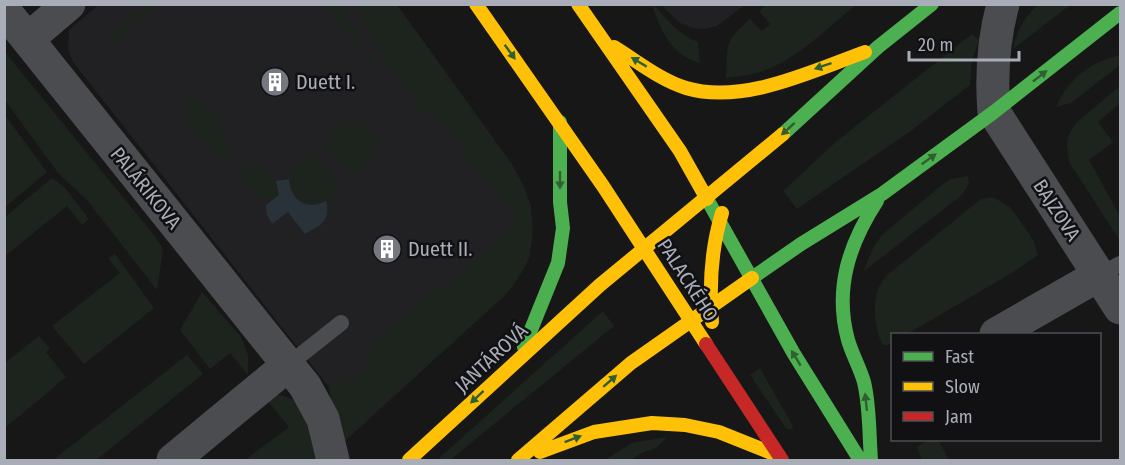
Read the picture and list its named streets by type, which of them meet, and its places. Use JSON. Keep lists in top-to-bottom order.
{
  "streets": {
    "street": [
      "PALÁRIKOVA",
      "BAJZOVA",
      "PALACKÉHO",
      "JANTÁROVÁ"
    ]
  },
  "crossings": [
    ["PALACKÉHO", "JANTÁROVÁ"]
  ],
  "places": {
    "building": ["Duett I.", "Duett II."]
  },
  "legend": ["Fast", "Slow", "Jam"],
  "scale_bar": "20 m"
}
